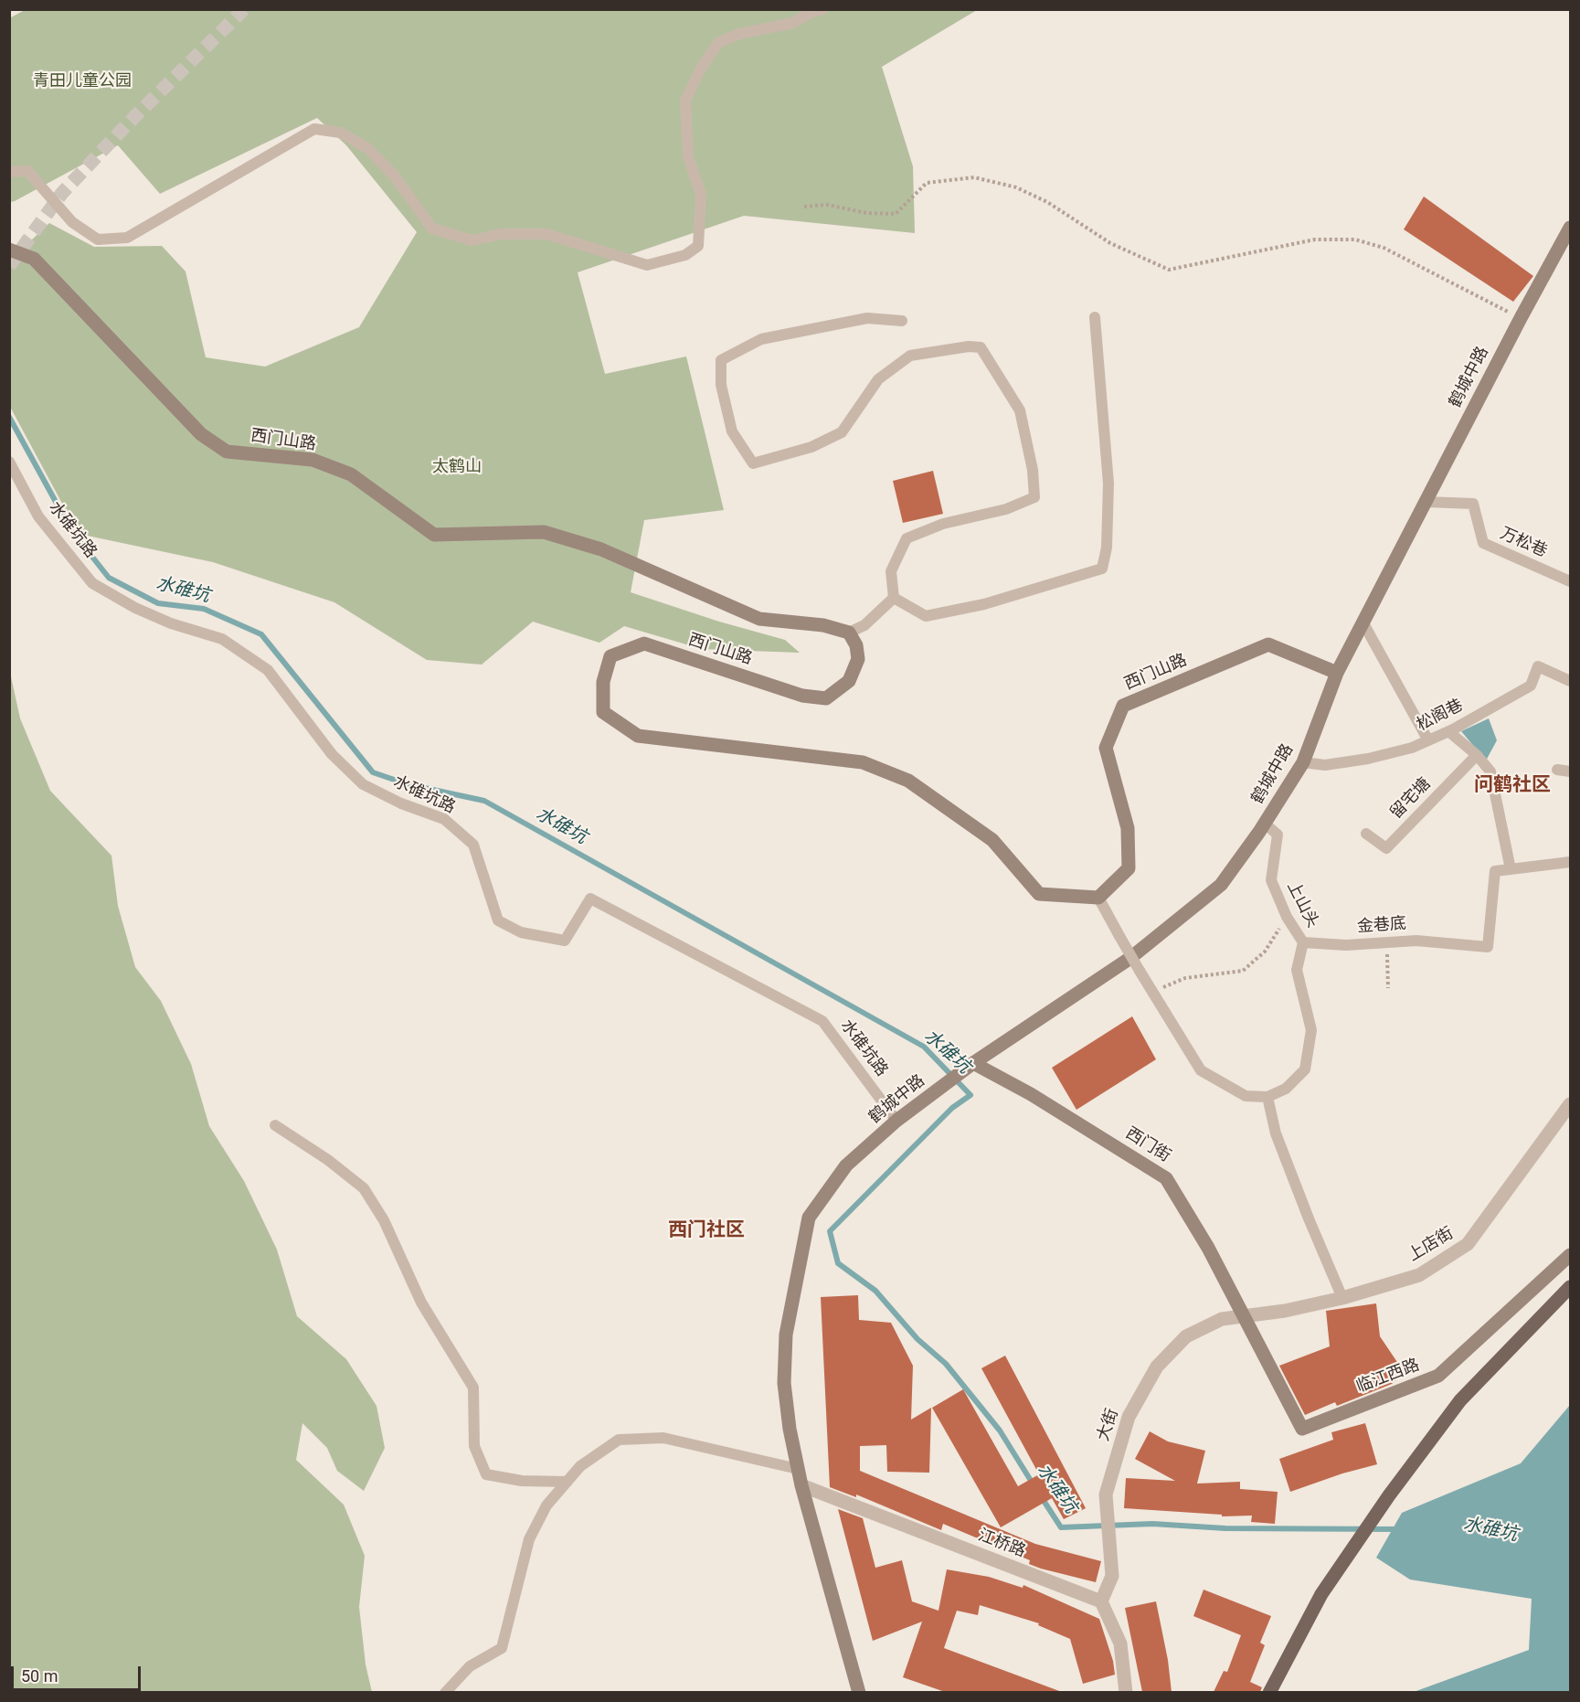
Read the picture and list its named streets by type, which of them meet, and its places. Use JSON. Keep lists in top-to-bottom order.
{
  "streets": {
    "street": [
      "鹤城中路",
      "西门山路",
      "西门街",
      "上店街",
      "临江西路",
      "大街",
      "江桥路"
    ],
    "lane": [
      "水碓坑路",
      "万松巷",
      "松阁巷",
      "留宅塘",
      "上山头",
      "金巷底"
    ]
  },
  "crossings": [
    ["鹤城中路", "西门山路"],
    ["鹤城中路", "水碓坑路"],
    ["鹤城中路", "万松巷"],
    ["鹤城中路", "松阁巷"],
    ["鹤城中路", "上山头"],
    ["鹤城中路", "西门街"],
    ["鹤城中路", "江桥路"],
    ["上山头", "金巷底"],
    ["西门街", "上店街"],
    ["西门街", "临江西路"],
    ["西门街", "大街"],
    ["上店街", "临江西路"],
    ["上店街", "大街"],
    ["临江西路", "大街"],
    ["大街", "江桥路"]
  ],
  "districts": ["问鹤社区", "西门社区"],
  "water": ["水碓坑"],
  "parks": ["青田儿童公园", "太鹤山"],
  "scale_bar": "50 m"
}
